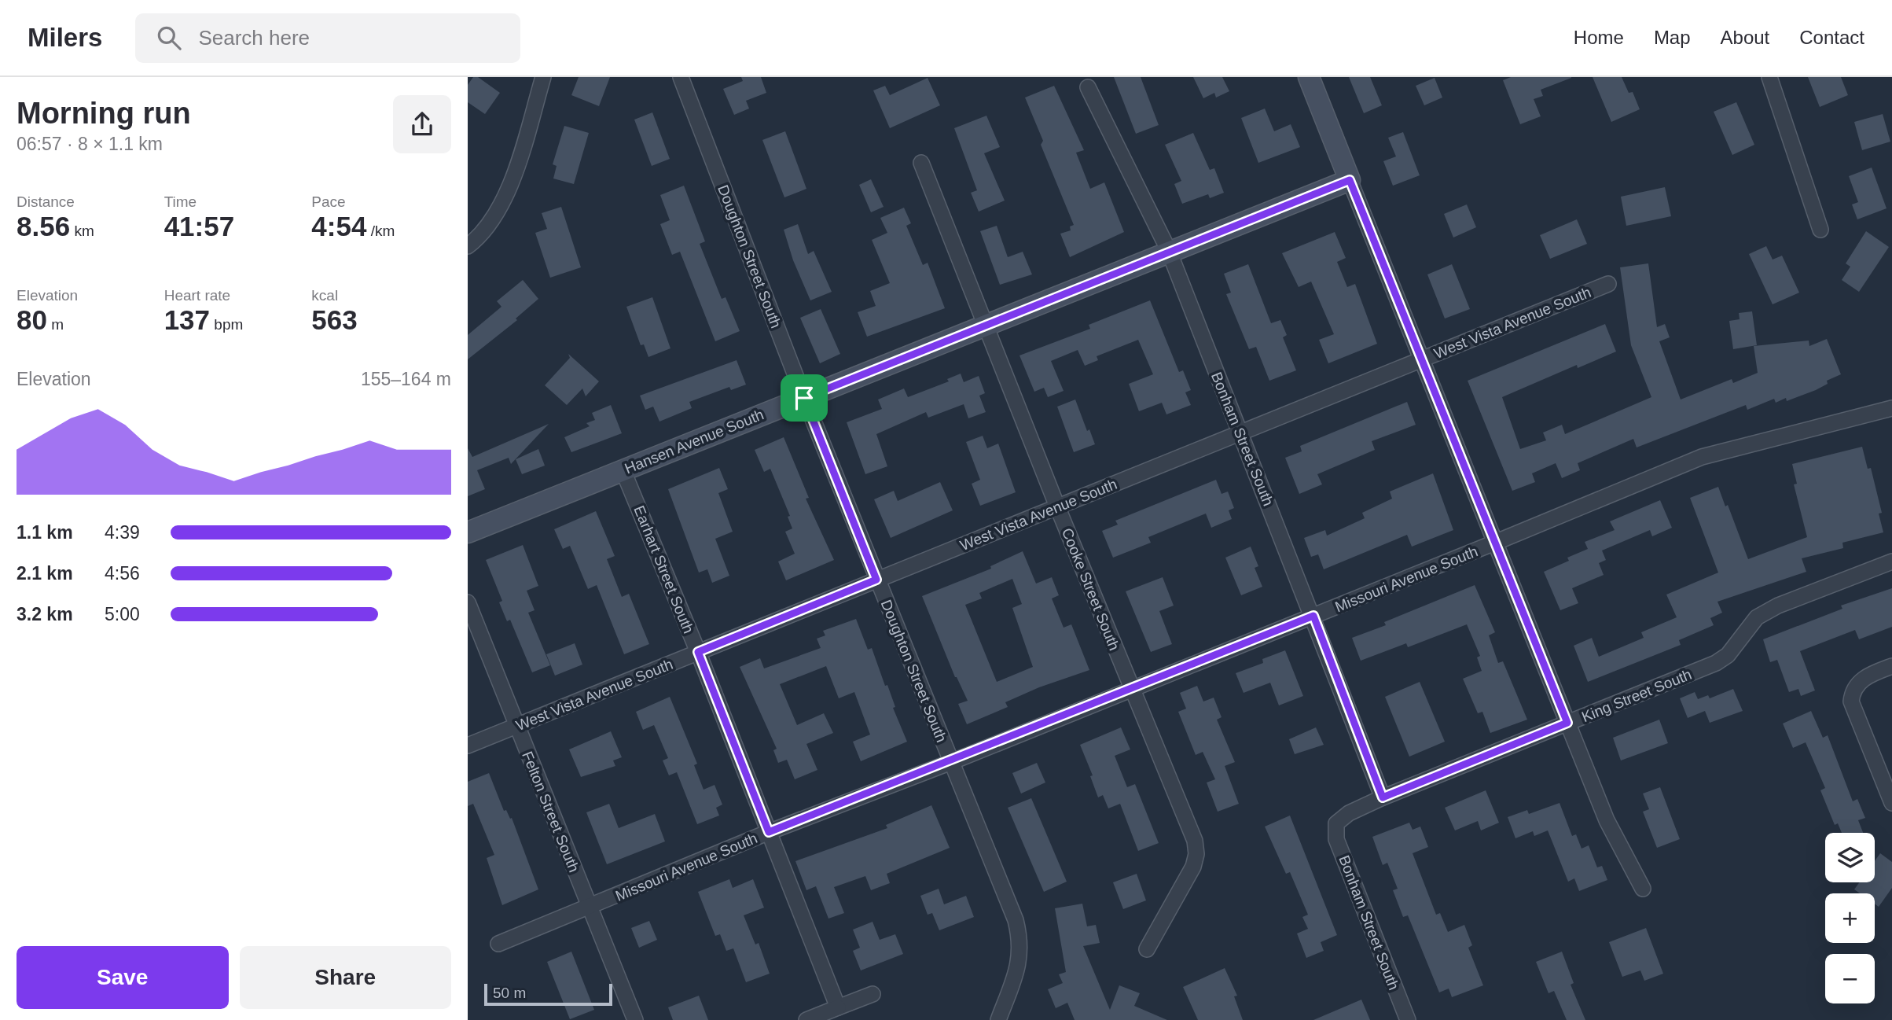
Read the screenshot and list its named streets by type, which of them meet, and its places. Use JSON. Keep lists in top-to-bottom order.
{
  "streets": {
    "street": [
      "Doughton Street South",
      "West Vista Avenue South",
      "Bonham Street South",
      "Hansen Avenue South",
      "Earhart Street South",
      "Missouri Avenue South",
      "Cooke Street South",
      "King Street South",
      "Felton Street South"
    ]
  },
  "crossings": [
    ["Doughton Street South", "West Vista Avenue South"],
    ["Doughton Street South", "Hansen Avenue South"],
    ["Doughton Street South", "Missouri Avenue South"],
    ["West Vista Avenue South", "Bonham Street South"],
    ["West Vista Avenue South", "Earhart Street South"],
    ["West Vista Avenue South", "Cooke Street South"],
    ["West Vista Avenue South", "Felton Street South"],
    ["Bonham Street South", "Hansen Avenue South"],
    ["Bonham Street South", "Missouri Avenue South"],
    ["Bonham Street South", "King Street South"],
    ["Hansen Avenue South", "Earhart Street South"],
    ["Hansen Avenue South", "Cooke Street South"],
    ["Earhart Street South", "Missouri Avenue South"],
    ["Missouri Avenue South", "Cooke Street South"],
    ["Missouri Avenue South", "Felton Street South"]
  ],
  "scale_bar": "50 m",
  "page": {
    "header": "Milers",
    "search": "Search here",
    "nav": [
      "Home",
      "Map",
      "About",
      "Contact"
    ],
    "heading": ["Morning run", "06:57 · 8 × 1.1 km"],
    "stats": [
      ["Distance", "8.56 km"],
      ["Time", "41:57"],
      ["Pace", "4:54 /km"],
      ["Elevation", "80 m"],
      ["Heart rate", "137 bpm"],
      ["kcal", "563"]
    ],
    "chart": ["Elevation", "155–164 m"],
    "list": [
      {
        "name": "1.1 km",
        "note": "4:39"
      },
      {
        "name": "2.1 km",
        "note": "4:56"
      },
      {
        "name": "3.2 km",
        "note": "5:00"
      }
    ],
    "map_buttons": ["+", "−"],
    "buttons": ["Save", "Share"],
    "scale": "50 m"
  }
}
